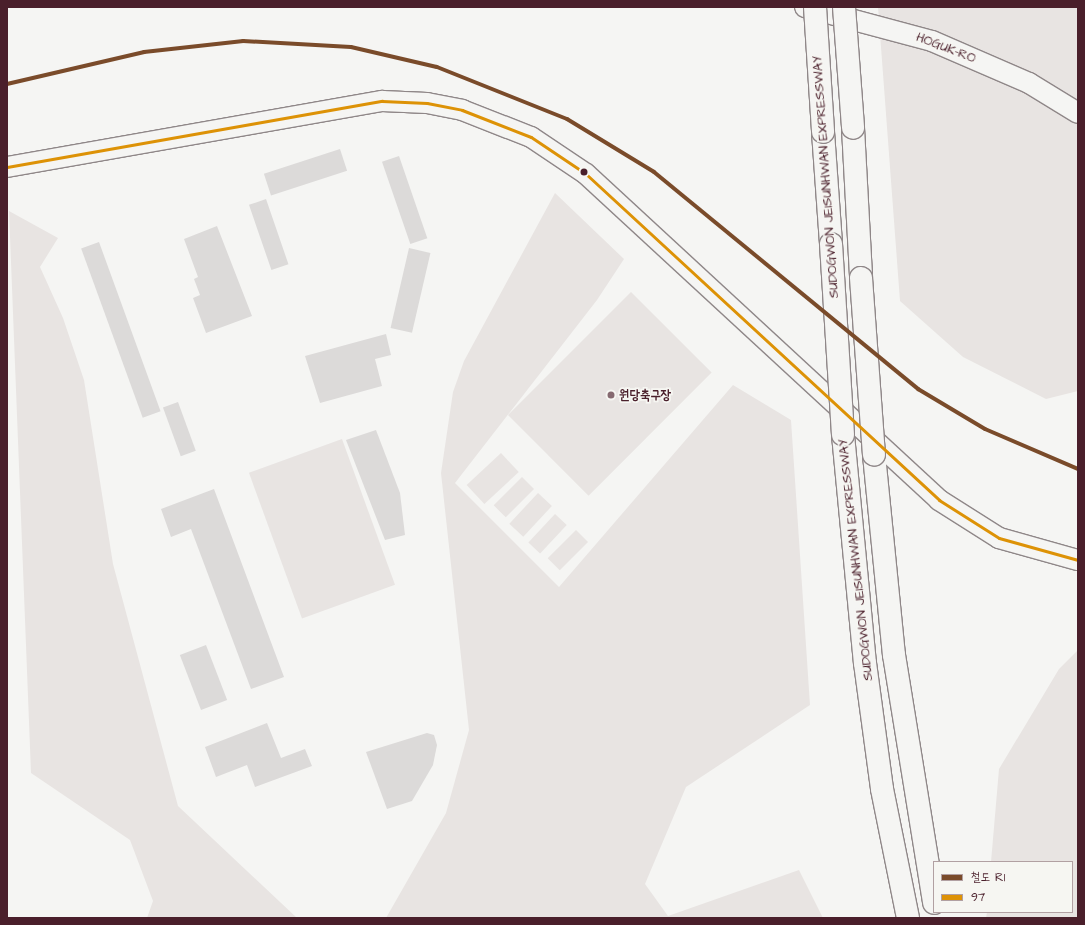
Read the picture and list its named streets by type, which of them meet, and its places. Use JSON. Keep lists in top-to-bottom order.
{
  "streets": {
    "highway": ["SUDOGWON JE1SUNHWAN EXPRESSWAY"],
    "main road": ["HOGUK-RO"]
  },
  "places": ["원당축구장"],
  "lines": ["rail line R1", "transit line 97"],
  "legend": ["철도 R1", "97"]
}
